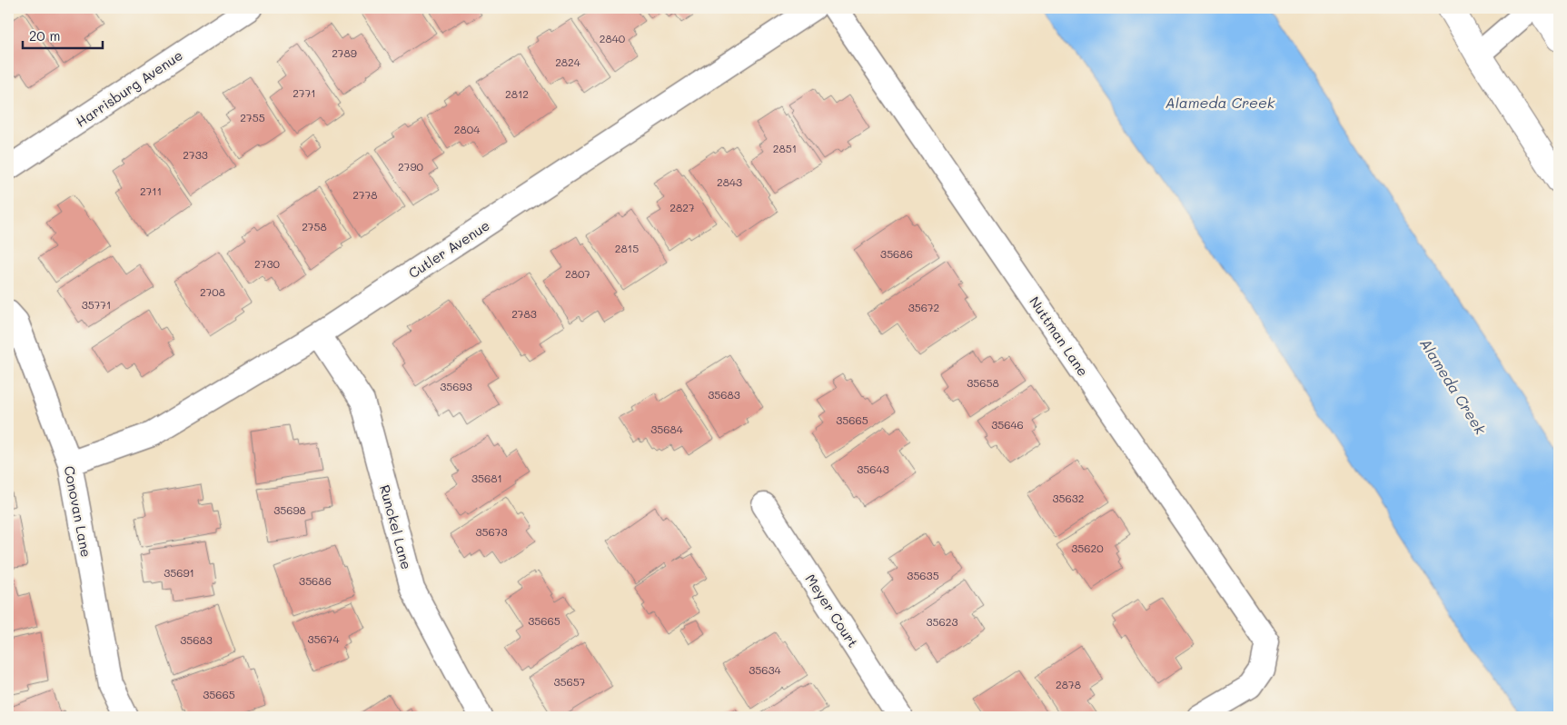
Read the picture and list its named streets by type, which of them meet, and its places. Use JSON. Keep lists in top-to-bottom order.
{
  "streets": {
    "street": [
      "Harrisburg Avenue",
      "Cutler Avenue",
      "Nuttman Lane",
      "Conovan Lane",
      "Runckel Lane",
      "Meyer Court"
    ]
  },
  "crossings": [
    ["Cutler Avenue", "Conovan Lane"],
    ["Cutler Avenue", "Runckel Lane"]
  ],
  "water": ["Alameda Creek"],
  "house_numbers": [
    "2840",
    "2789",
    "2824",
    "2771",
    "2812",
    "2755",
    "2804",
    "2851",
    "2733",
    "2790",
    "2843",
    "2711",
    "2778",
    "2827",
    "2758",
    "2815",
    "35686",
    "2730",
    "2807",
    "2708",
    "35771",
    "35672",
    "2783",
    "35658",
    "35693",
    "35683",
    "35665",
    "35646",
    "35684",
    "35643",
    "35681",
    "35632",
    "35698",
    "35673",
    "35620",
    "35691",
    "35635",
    "35686",
    "35665",
    "35623",
    "35674",
    "35683",
    "35634",
    "35657",
    "2878",
    "35665"
  ],
  "scale_bar": "20 m"
}
